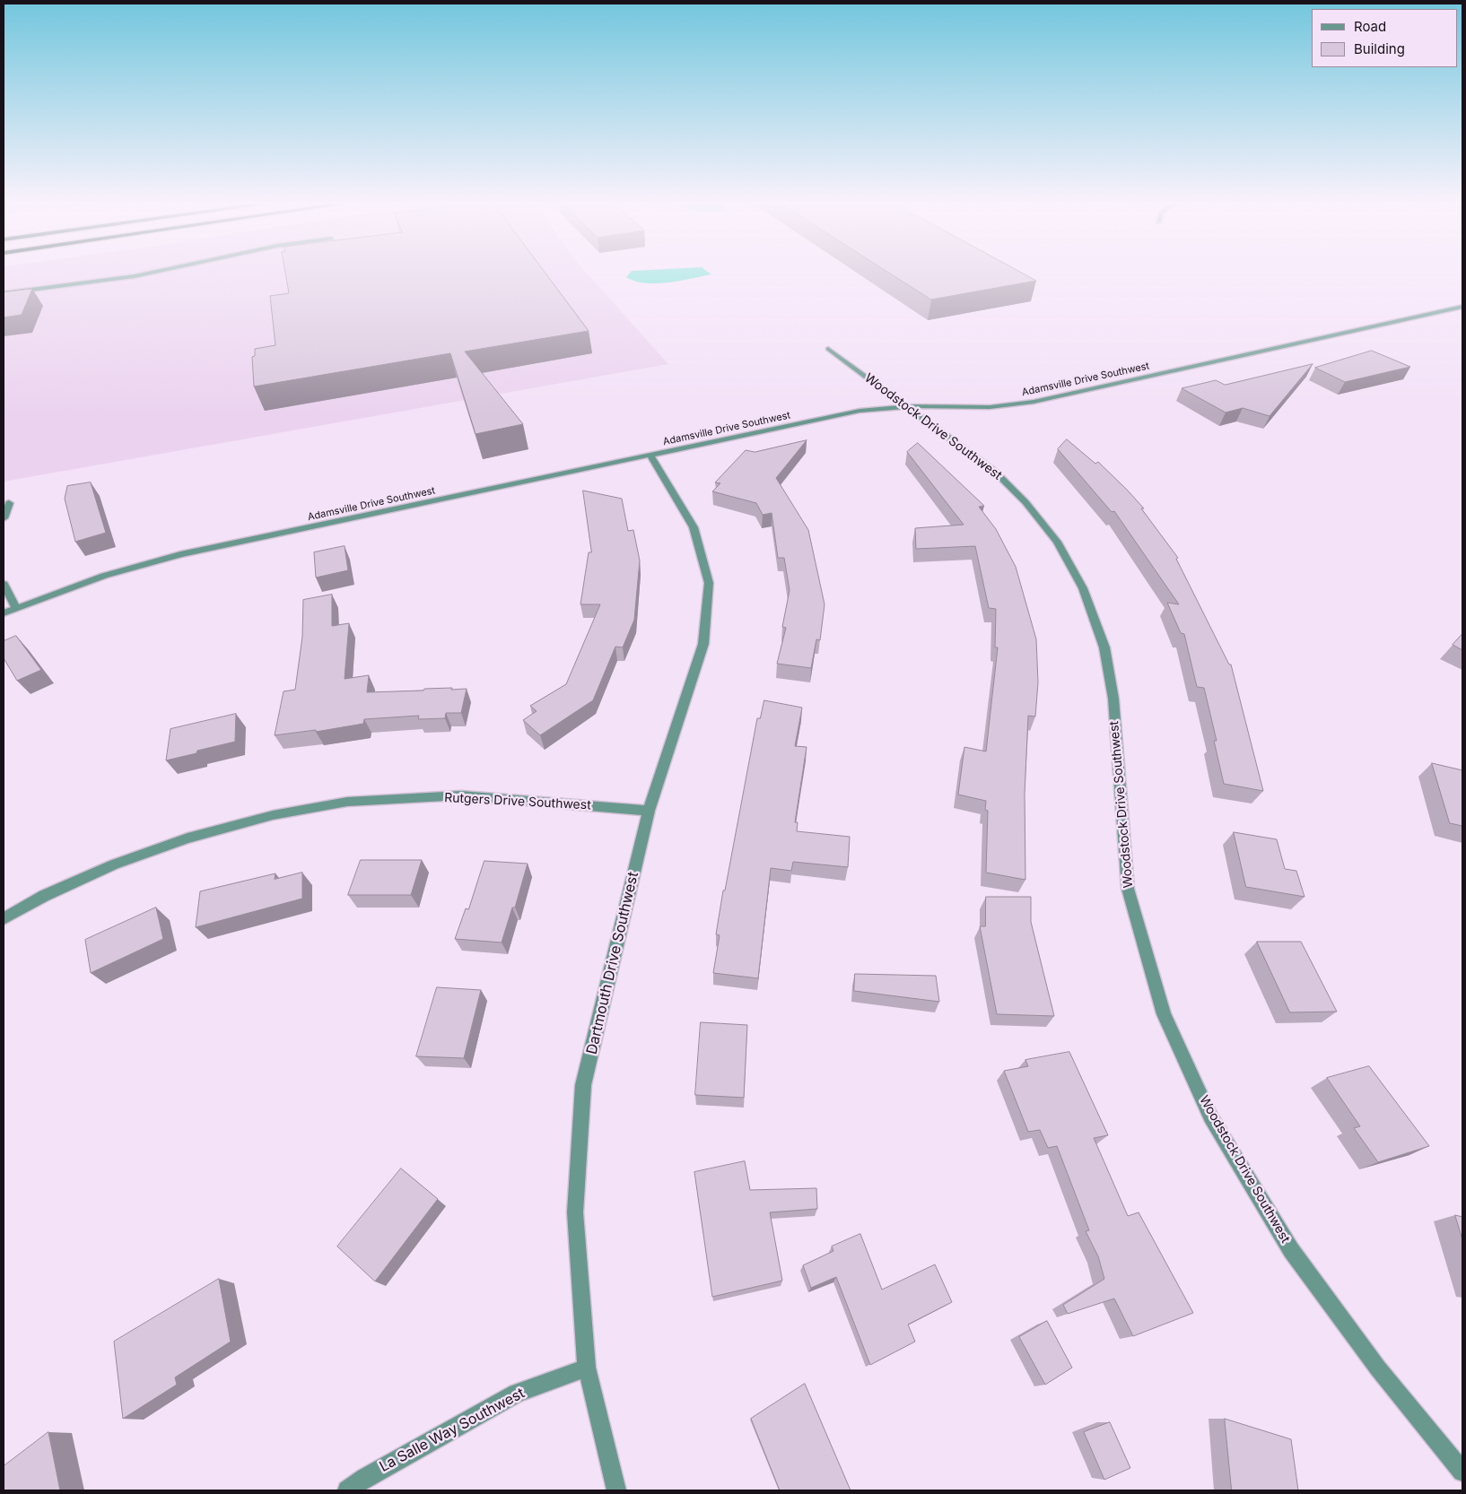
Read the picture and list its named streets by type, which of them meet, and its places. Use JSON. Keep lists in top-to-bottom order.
{
  "streets": {
    "street": [
      "Adamsville Drive Southwest",
      "Woodstock Drive Southwest",
      "Rutgers Drive Southwest",
      "Dartmouth Drive Southwest",
      "La Salle Way Southwest"
    ]
  },
  "crossings": [
    ["Adamsville Drive Southwest", "Woodstock Drive Southwest"],
    ["Adamsville Drive Southwest", "Dartmouth Drive Southwest"],
    ["Rutgers Drive Southwest", "Dartmouth Drive Southwest"],
    ["Dartmouth Drive Southwest", "La Salle Way Southwest"]
  ],
  "legend": ["Road", "Building"]
}
